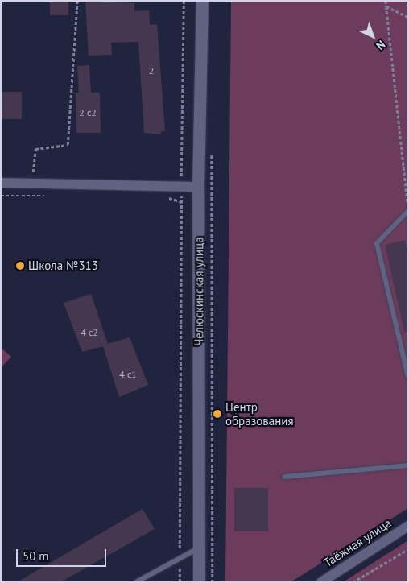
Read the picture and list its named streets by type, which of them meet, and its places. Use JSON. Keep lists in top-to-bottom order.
{
  "streets": {
    "street": ["Челюскинская улица", "Таёжная улица"]
  },
  "places": ["Школа №313", "Центр образования"],
  "house_numbers": [
    "2",
    "2 с2",
    "4 с2",
    "4 с1"
  ],
  "scale_bar": "50 m",
  "north": "bottom right"
}
